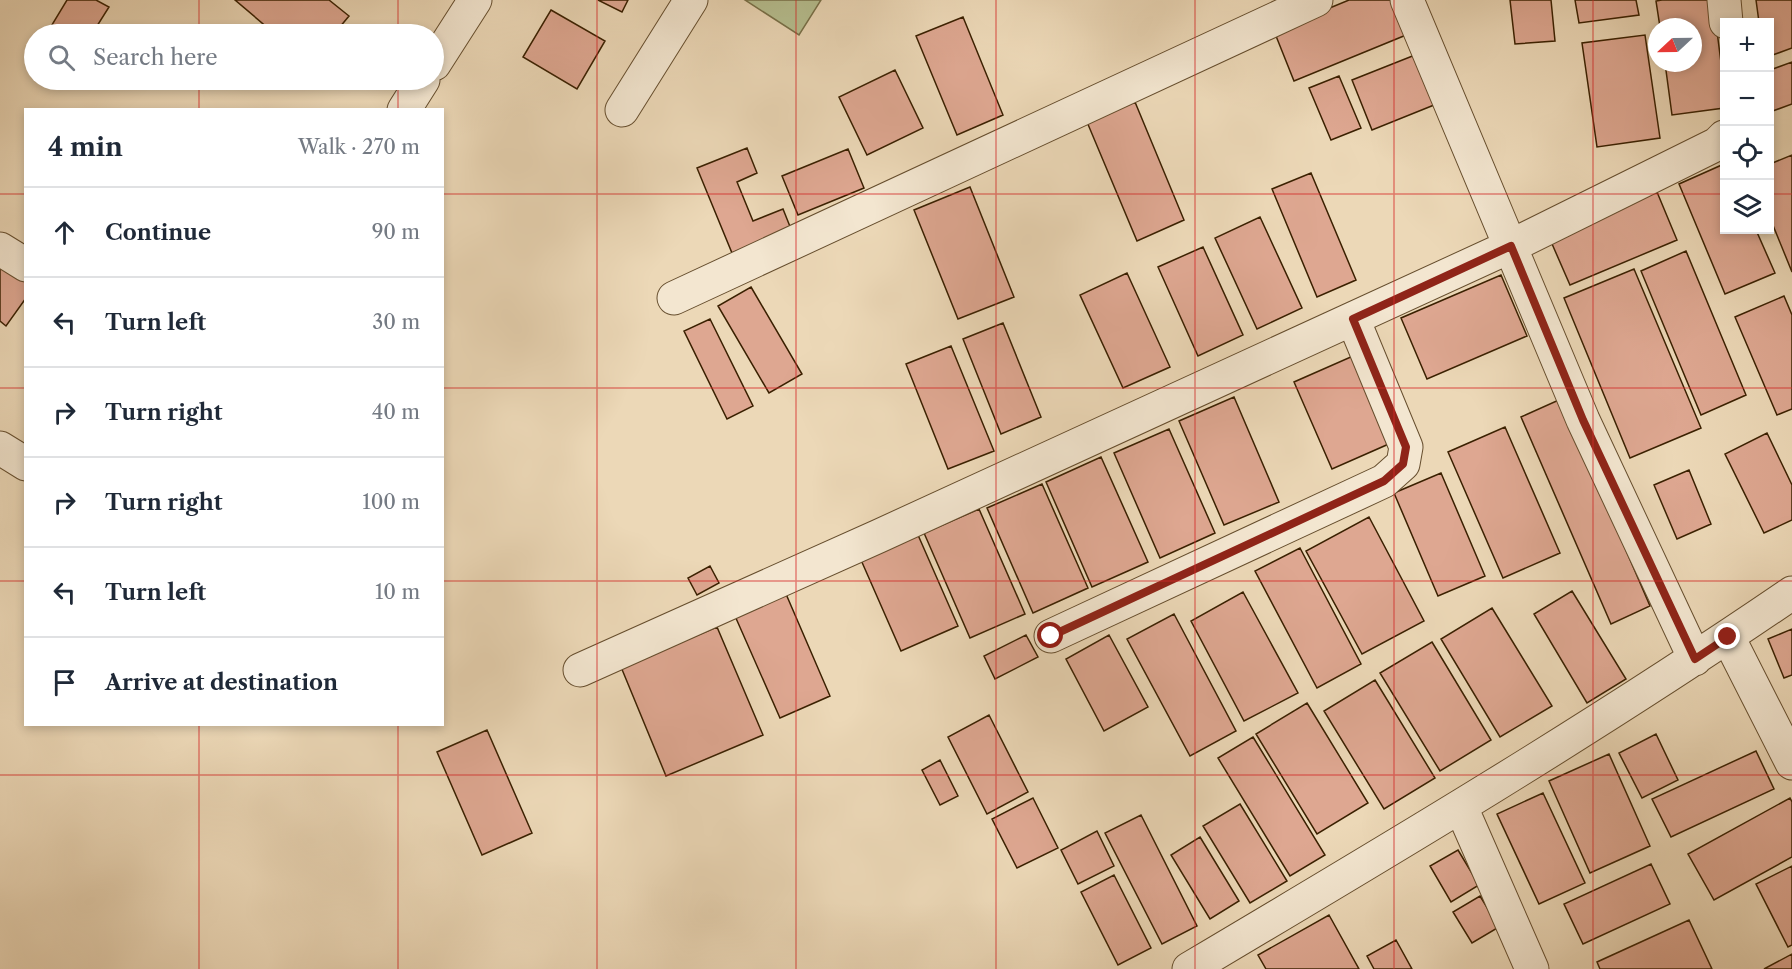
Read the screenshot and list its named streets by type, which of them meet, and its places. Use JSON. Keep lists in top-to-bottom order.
{
  "north": "left",
  "page": {
    "map_buttons": ["+", "−"],
    "search": "Search here",
    "heading": ["4 min", "Walk · 270 m"],
    "list": [
      ["Continue", "90 m"],
      ["Turn left", "30 m"],
      ["Turn right", "40 m"],
      ["Turn right", "100 m"],
      ["Turn left", "10 m"],
      "Arrive at destination"
    ]
  }
}
